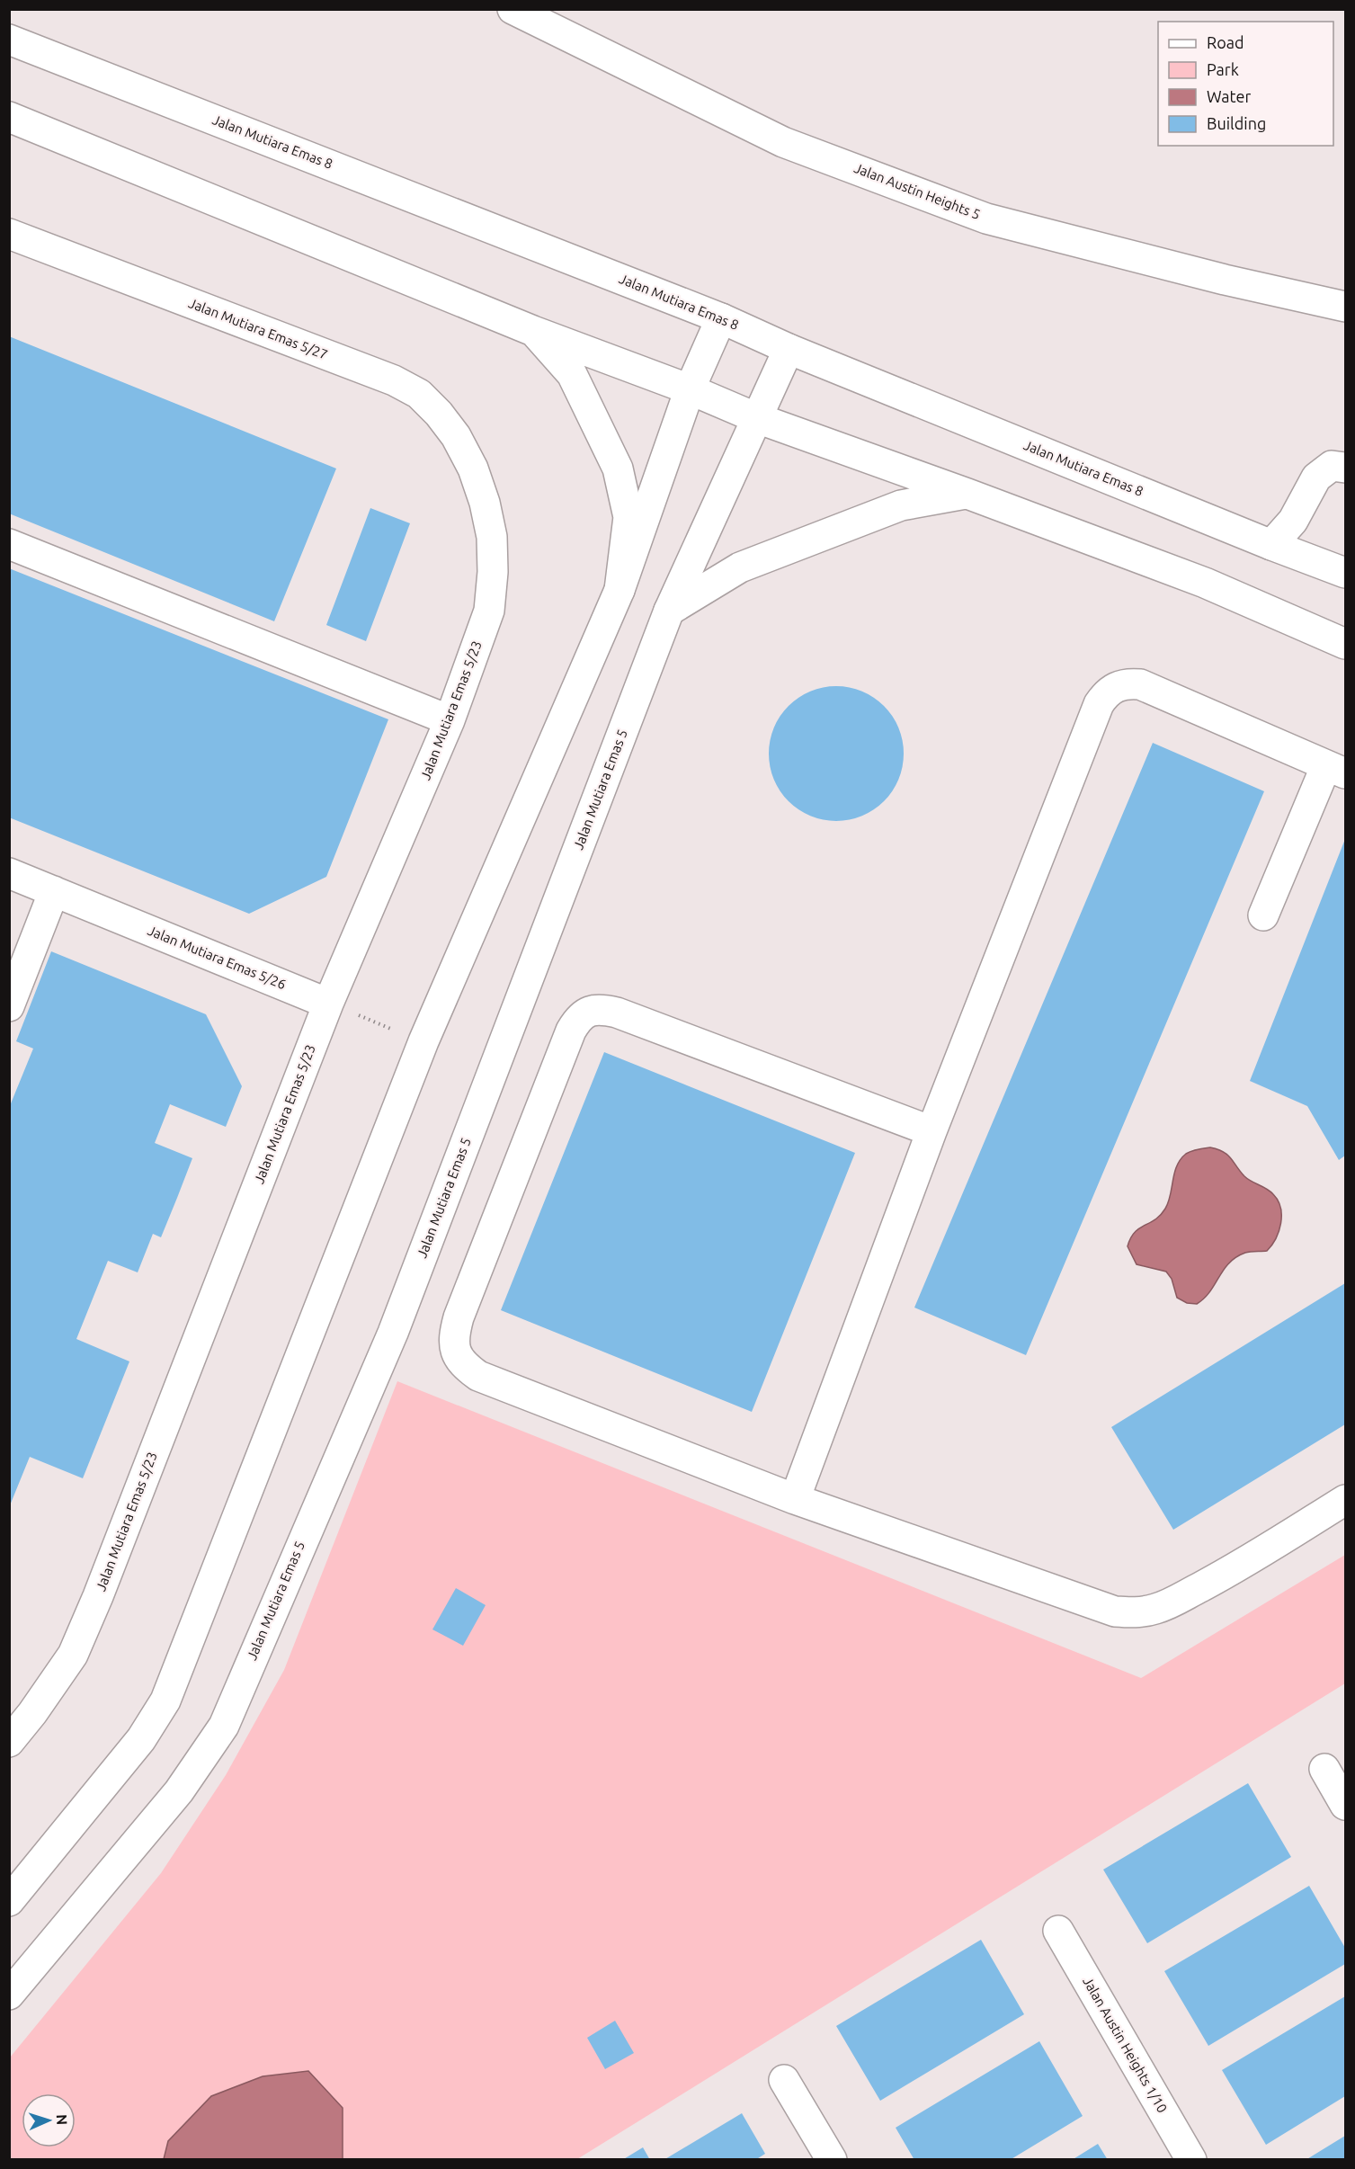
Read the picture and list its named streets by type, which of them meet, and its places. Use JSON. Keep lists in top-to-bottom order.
{
  "streets": {
    "street": [
      "Jalan Mutiara Emas 8",
      "Jalan Austin Heights 5",
      "Jalan Mutiara Emas 5/27",
      "Jalan Mutiara Emas 5/23",
      "Jalan Mutiara Emas 5",
      "Jalan Mutiara Emas 5/26",
      "Jalan Austin Heights 1/10"
    ]
  },
  "crossings": [
    ["Jalan Mutiara Emas 8", "Jalan Mutiara Emas 5"],
    ["Jalan Mutiara Emas 5/27", "Jalan Mutiara Emas 5/23"],
    ["Jalan Mutiara Emas 5/23", "Jalan Mutiara Emas 5/26"]
  ],
  "legend": [
    "Road",
    "Park",
    "Water",
    "Building"
  ],
  "north": "right"
}
